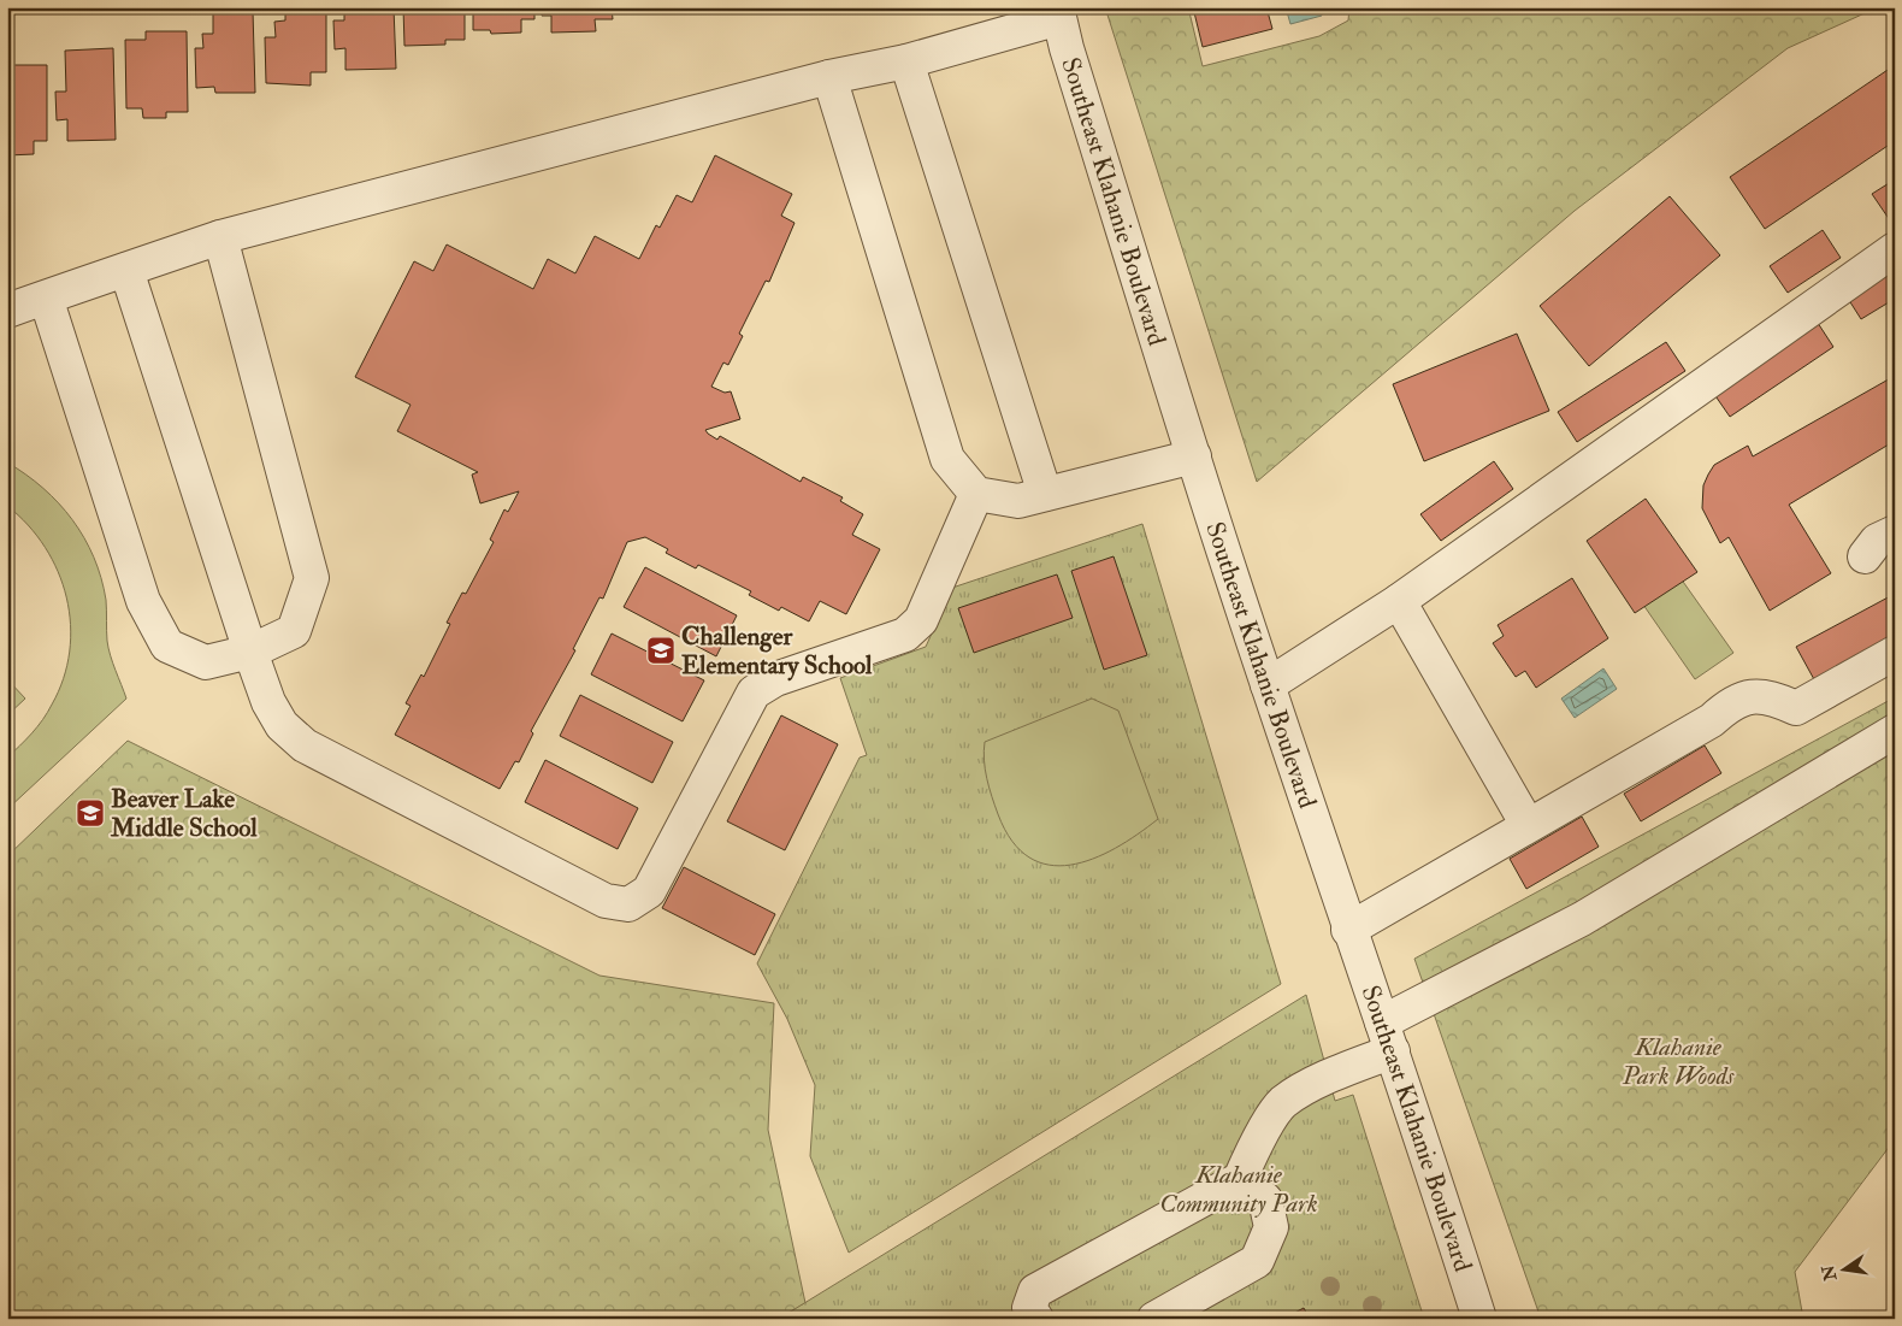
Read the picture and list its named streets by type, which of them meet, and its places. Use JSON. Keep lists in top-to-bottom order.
{
  "streets": {
    "street": ["Southeast Klahanie Boulevard"]
  },
  "parks": ["Klahanie Park Woods", "Klahanie Community Park"],
  "places": {
    "school or university": ["Challenger Elementary School", "Beaver Lake Middle School"]
  },
  "north": "left"
}
